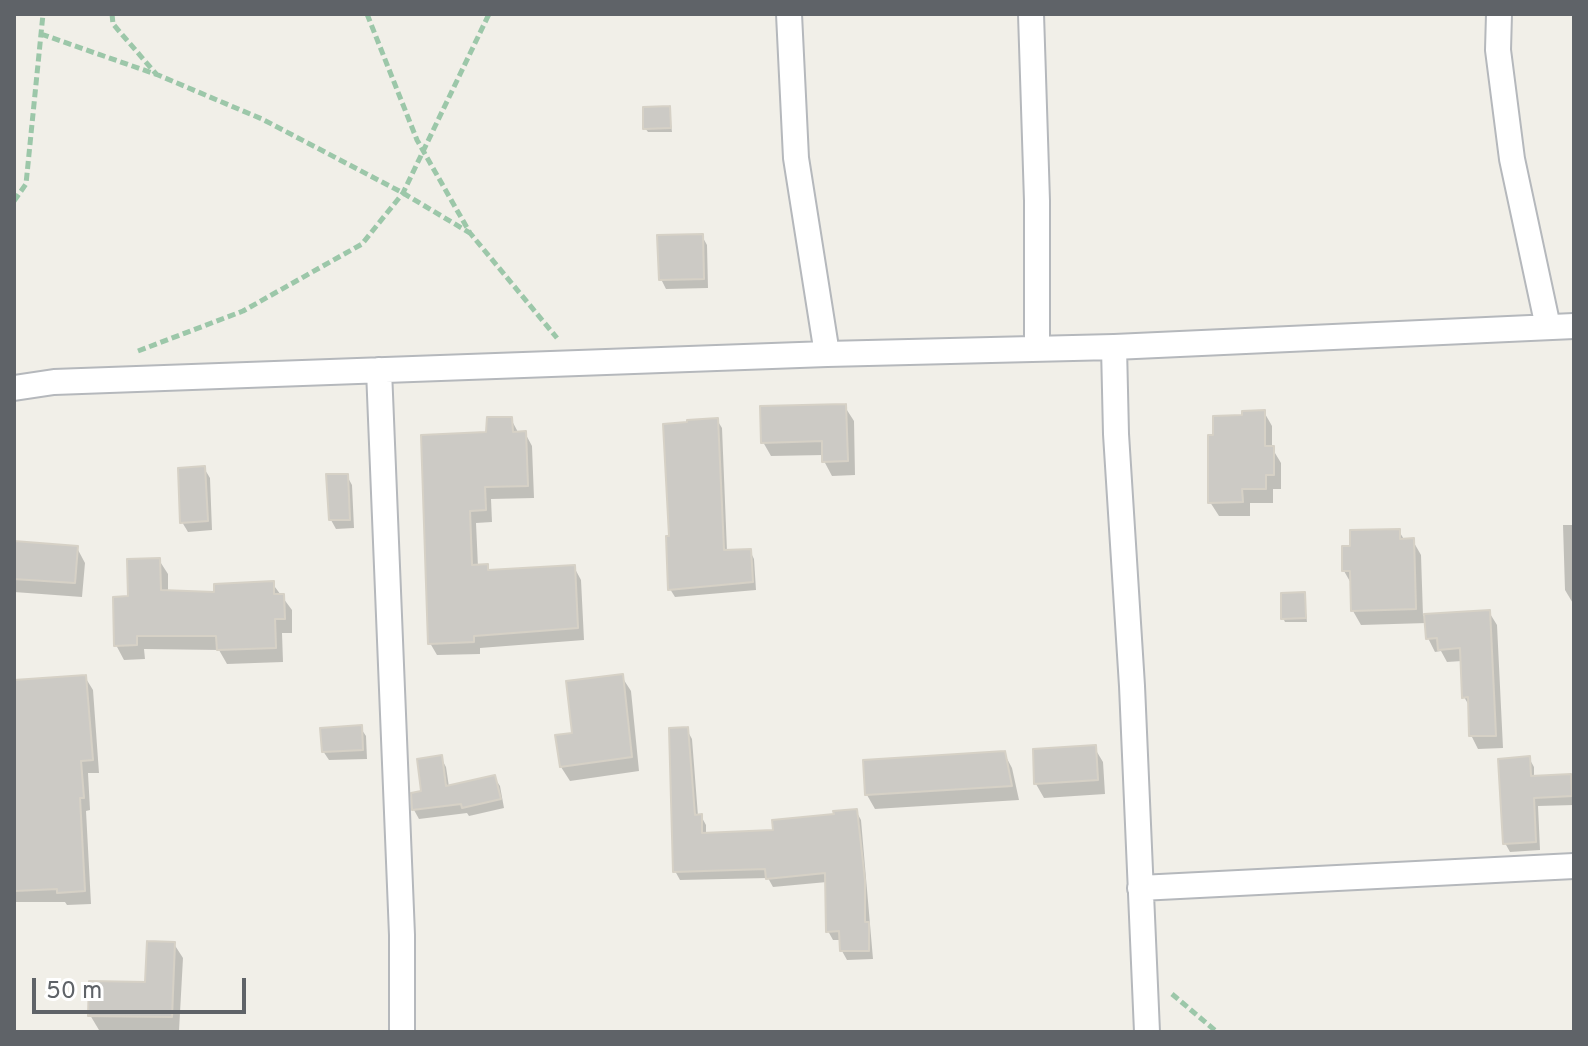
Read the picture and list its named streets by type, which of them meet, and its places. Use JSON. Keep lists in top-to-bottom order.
{
  "scale_bar": "50 m"
}
